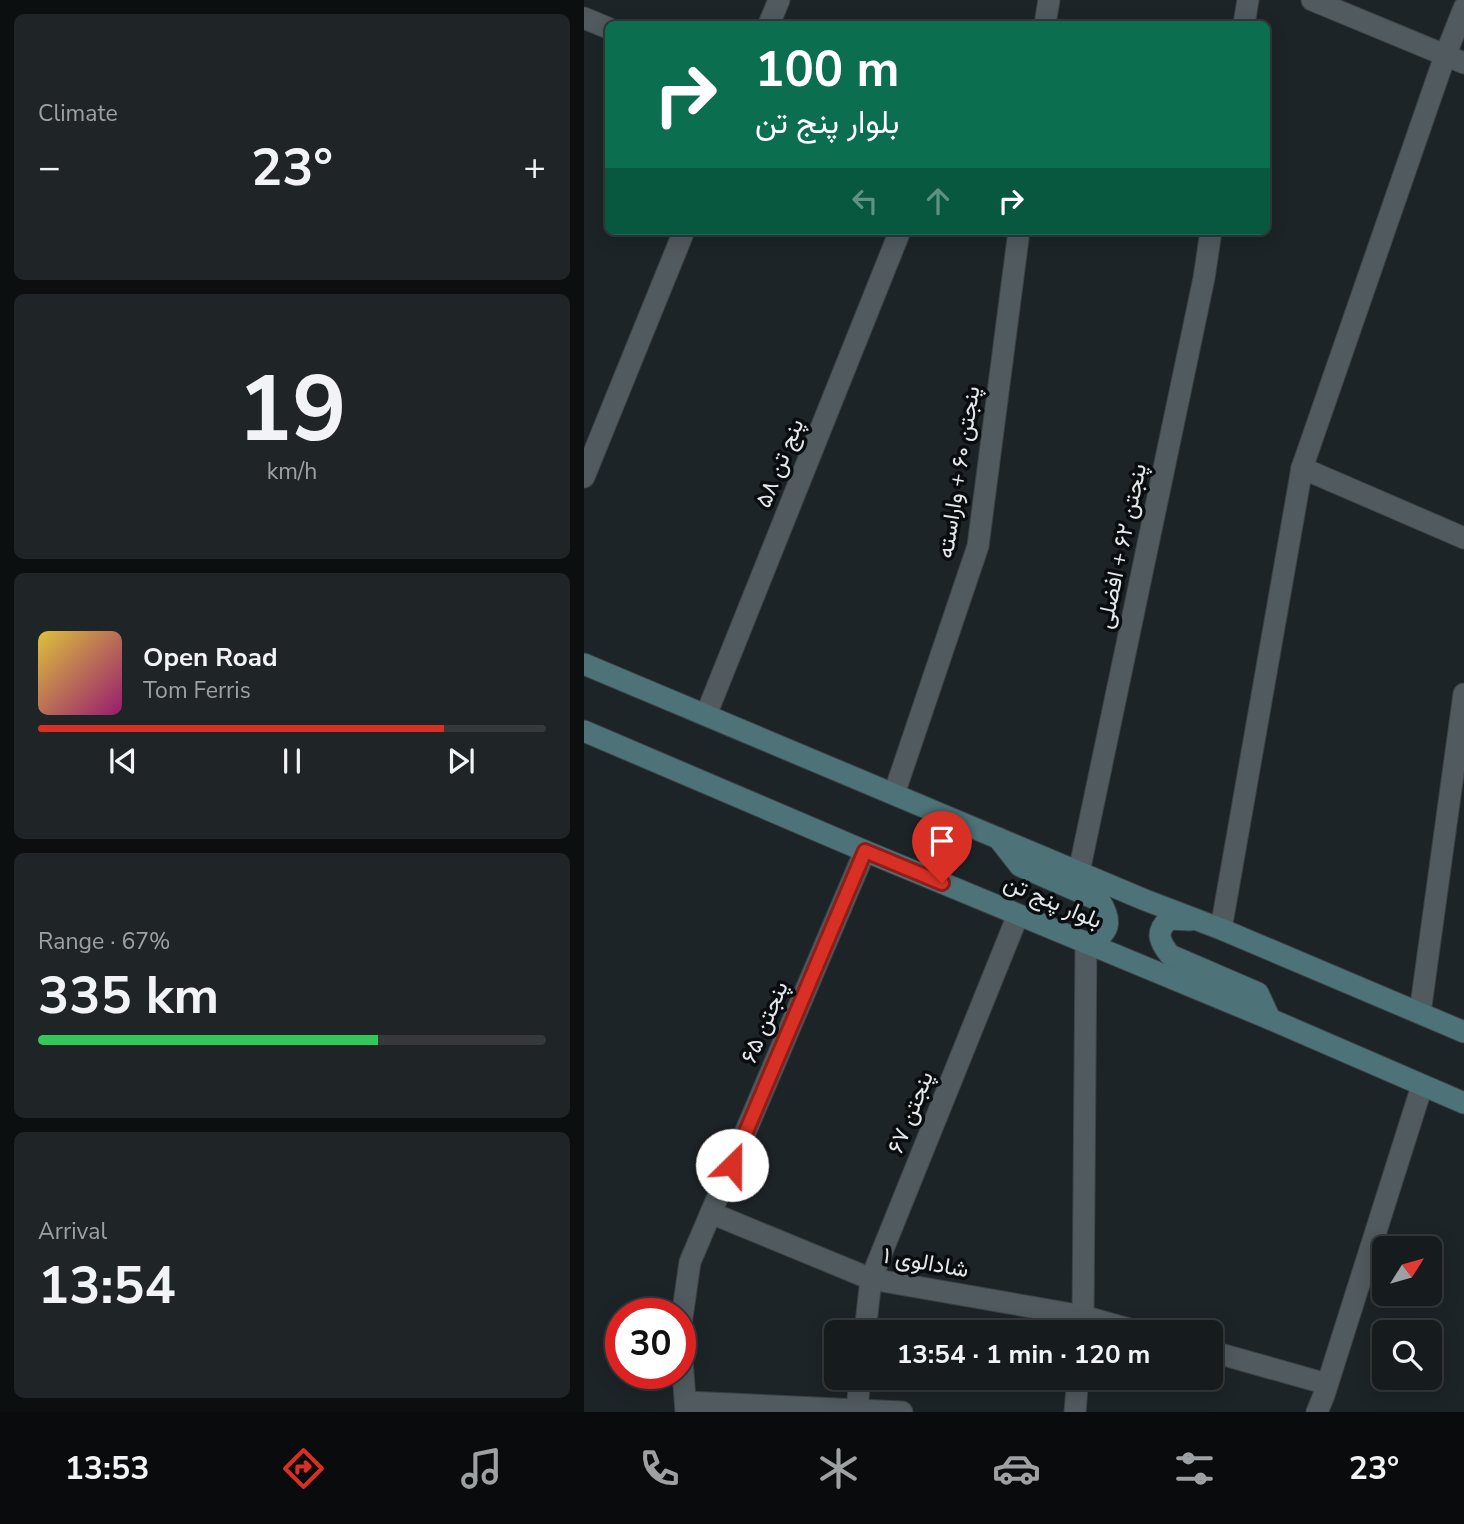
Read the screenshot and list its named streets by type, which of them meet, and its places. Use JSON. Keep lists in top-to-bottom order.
{
  "streets": {
    "main road": ["بلوار پنج تن"],
    "street": [
      "پنج تن ۵۸",
      "پنجتن ۶۰ + واراسته",
      "پنجتن ۶۲ + افضلی",
      "پنجتن ۶۵",
      "پنجتن ۶۷",
      "شادالوی ۱"
    ]
  },
  "crossings": [
    ["پنج تن ۵۸", "بلوار پنج تن"],
    ["پنجتن ۶۰ + واراسته", "بلوار پنج تن"],
    ["پنجتن ۶۲ + افضلی", "بلوار پنج تن"],
    ["بلوار پنج تن", "پنجتن ۶۵"],
    ["بلوار پنج تن", "پنجتن ۶۷"],
    ["پنجتن ۶۵", "شادالوی ۱"],
    ["پنجتن ۶۷", "شادالوی ۱"]
  ],
  "north": "top right",
  "page": {
    "tile": [
      "Climate",
      ["19", "km/h"],
      ["Range · 67%", "335 km"],
      ["Arrival", "13:54"]
    ],
    "turn": ["100 m", "بلوار پنج تن"],
    "heat": ["−", "23°", "+"],
    "song": ["Open Road", "Tom Ferris"],
    "limit": "30",
    "trip": "13:54 · 1 min · 120 m",
    "tabs": ["13:53", "23°"]
  }
}
